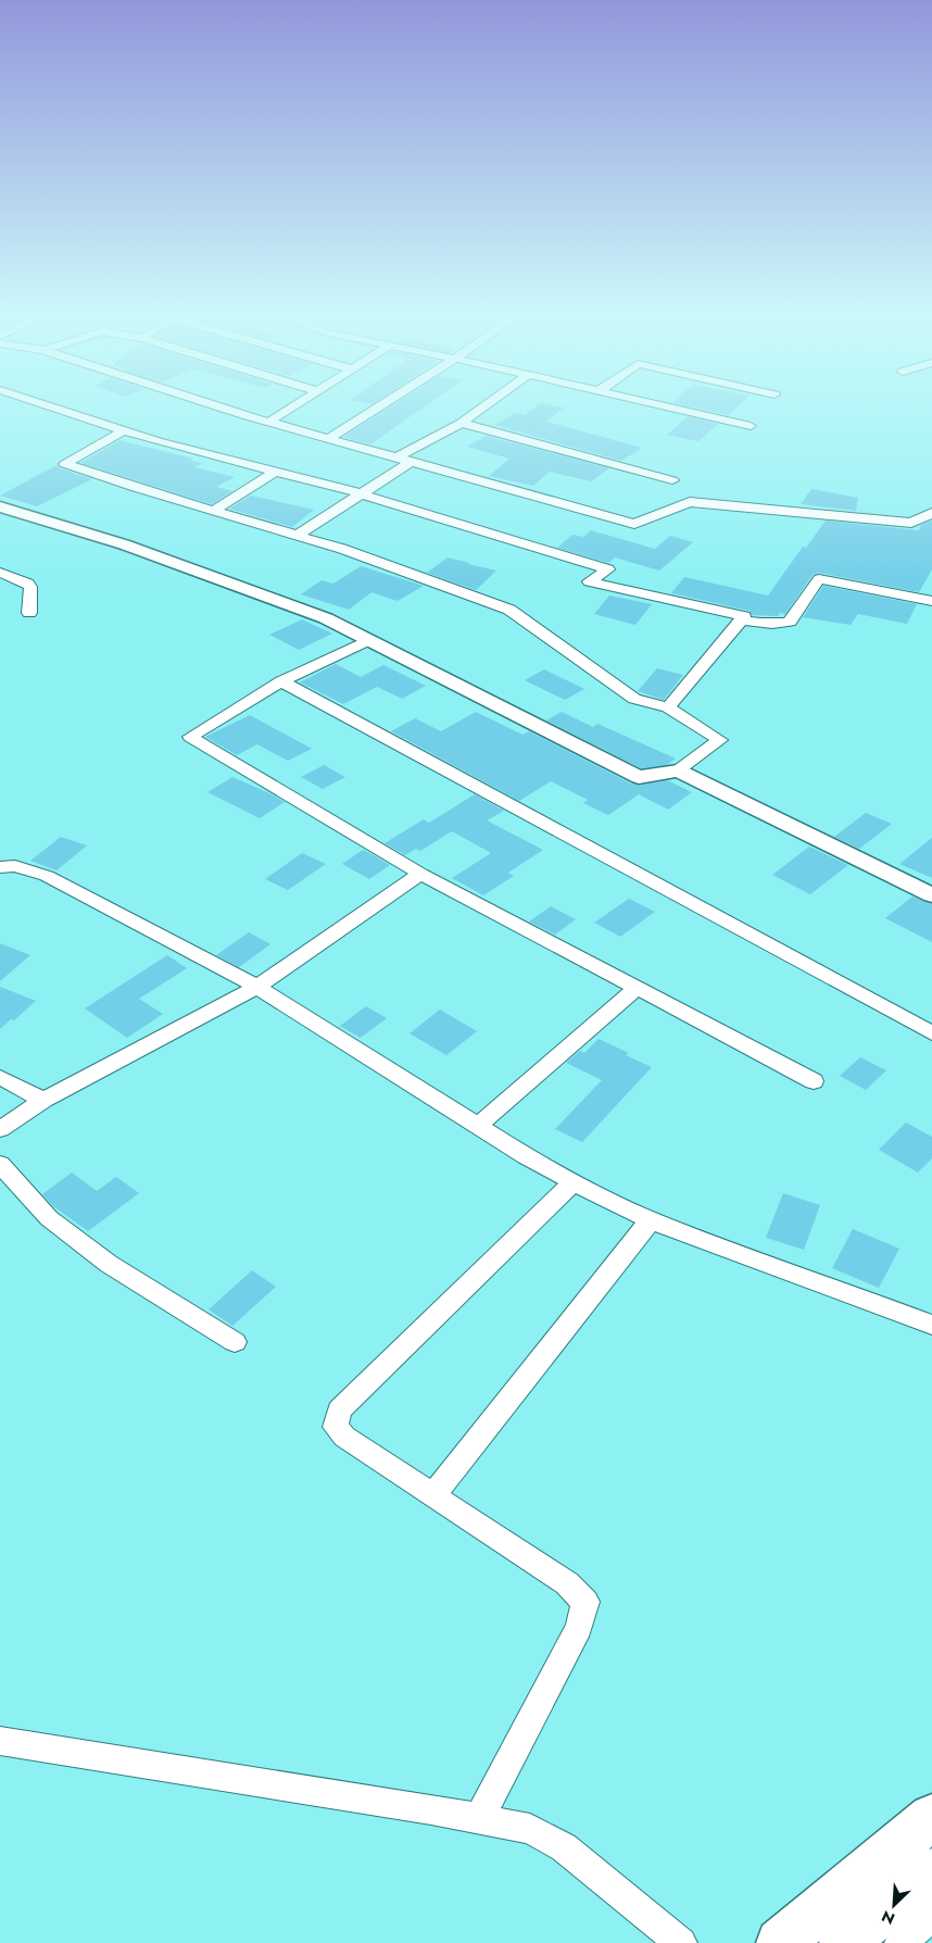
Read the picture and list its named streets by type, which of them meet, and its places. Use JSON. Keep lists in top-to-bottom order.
{
  "north": "bottom left"
}
